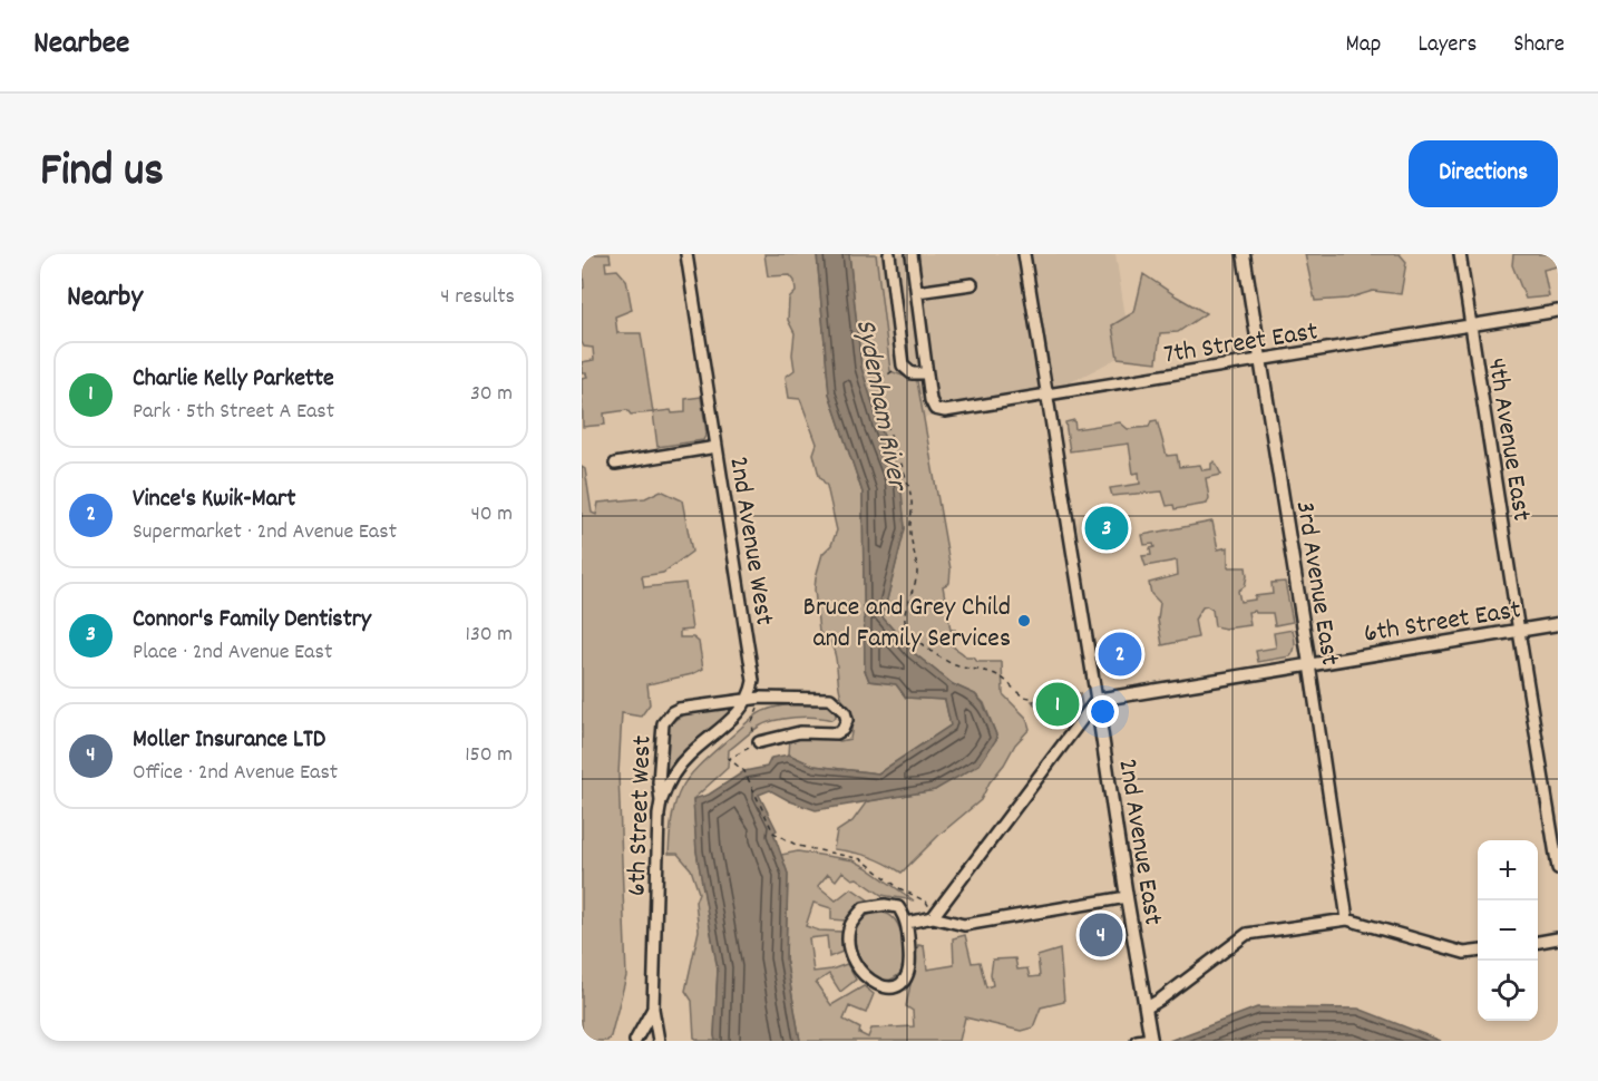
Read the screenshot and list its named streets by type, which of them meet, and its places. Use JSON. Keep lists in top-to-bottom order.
{
  "streets": {
    "main road": ["3rd Avenue East", "6th Street East", "2nd Avenue East"],
    "street": [
      "7th Street East",
      "4th Avenue East",
      "2nd Avenue West",
      "6th Street West"
    ]
  },
  "crossings": [
    ["7th Street East", "4th Avenue East"],
    ["7th Street East", "3rd Avenue East"],
    ["7th Street East", "2nd Avenue East"],
    ["4th Avenue East", "6th Street East"],
    ["2nd Avenue West", "6th Street West"],
    ["3rd Avenue East", "6th Street East"],
    ["6th Street East", "2nd Avenue East"]
  ],
  "water": ["Sydenham River"],
  "places": ["Bruce and Grey Child and Family Services"],
  "page": {
    "header": "Nearbee",
    "nav": ["Map", "Layers", "Share"],
    "title": "Find us",
    "buttons": "Directions",
    "heading": ["Nearby", "4 results"],
    "list": [
      {
        "mark": "1",
        "name": "Charlie Kelly Parkette",
        "note": "Park · 5th Street A East",
        "value": "30 m"
      },
      {
        "mark": "2",
        "name": "Vince's Kwik-Mart",
        "note": "Supermarket · 2nd Avenue East",
        "value": "40 m"
      },
      {
        "mark": "3",
        "name": "Connor's Family Dentistry",
        "note": "Place · 2nd Avenue East",
        "value": "130 m"
      },
      {
        "mark": "4",
        "name": "Moller Insurance LTD",
        "note": "Office · 2nd Avenue East",
        "value": "150 m"
      }
    ],
    "pins": [
      "3",
      "2",
      "1",
      "4"
    ],
    "map_buttons": ["+", "−"]
  }
}
